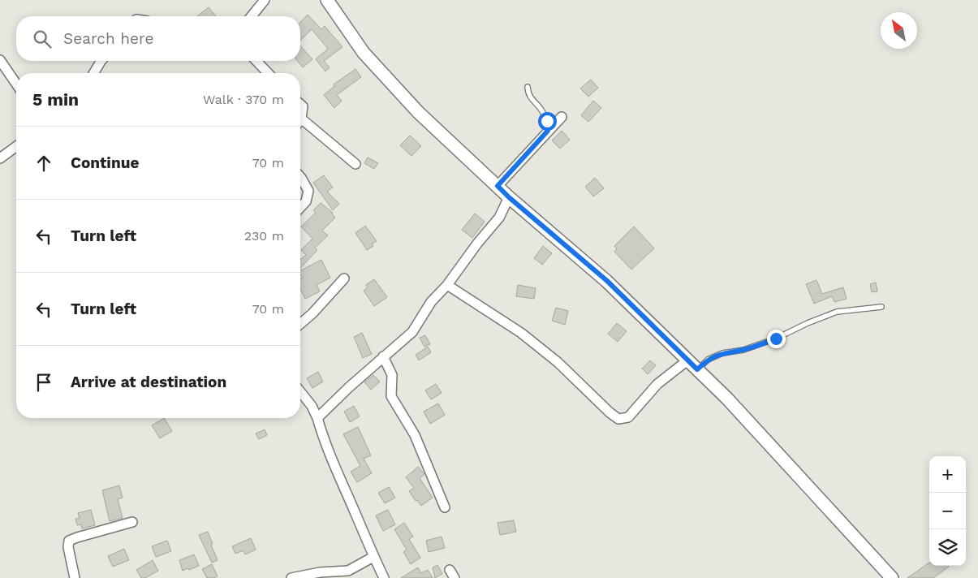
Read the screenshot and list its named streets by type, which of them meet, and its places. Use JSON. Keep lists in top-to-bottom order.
{
  "north": "top left",
  "page": {
    "search": "Search here",
    "heading": ["5 min", "Walk · 370 m"],
    "list": [
      ["Continue", "70 m"],
      ["Turn left", "230 m"],
      ["Turn left", "70 m"],
      "Arrive at destination"
    ],
    "map_buttons": ["+", "−"]
  }
}
